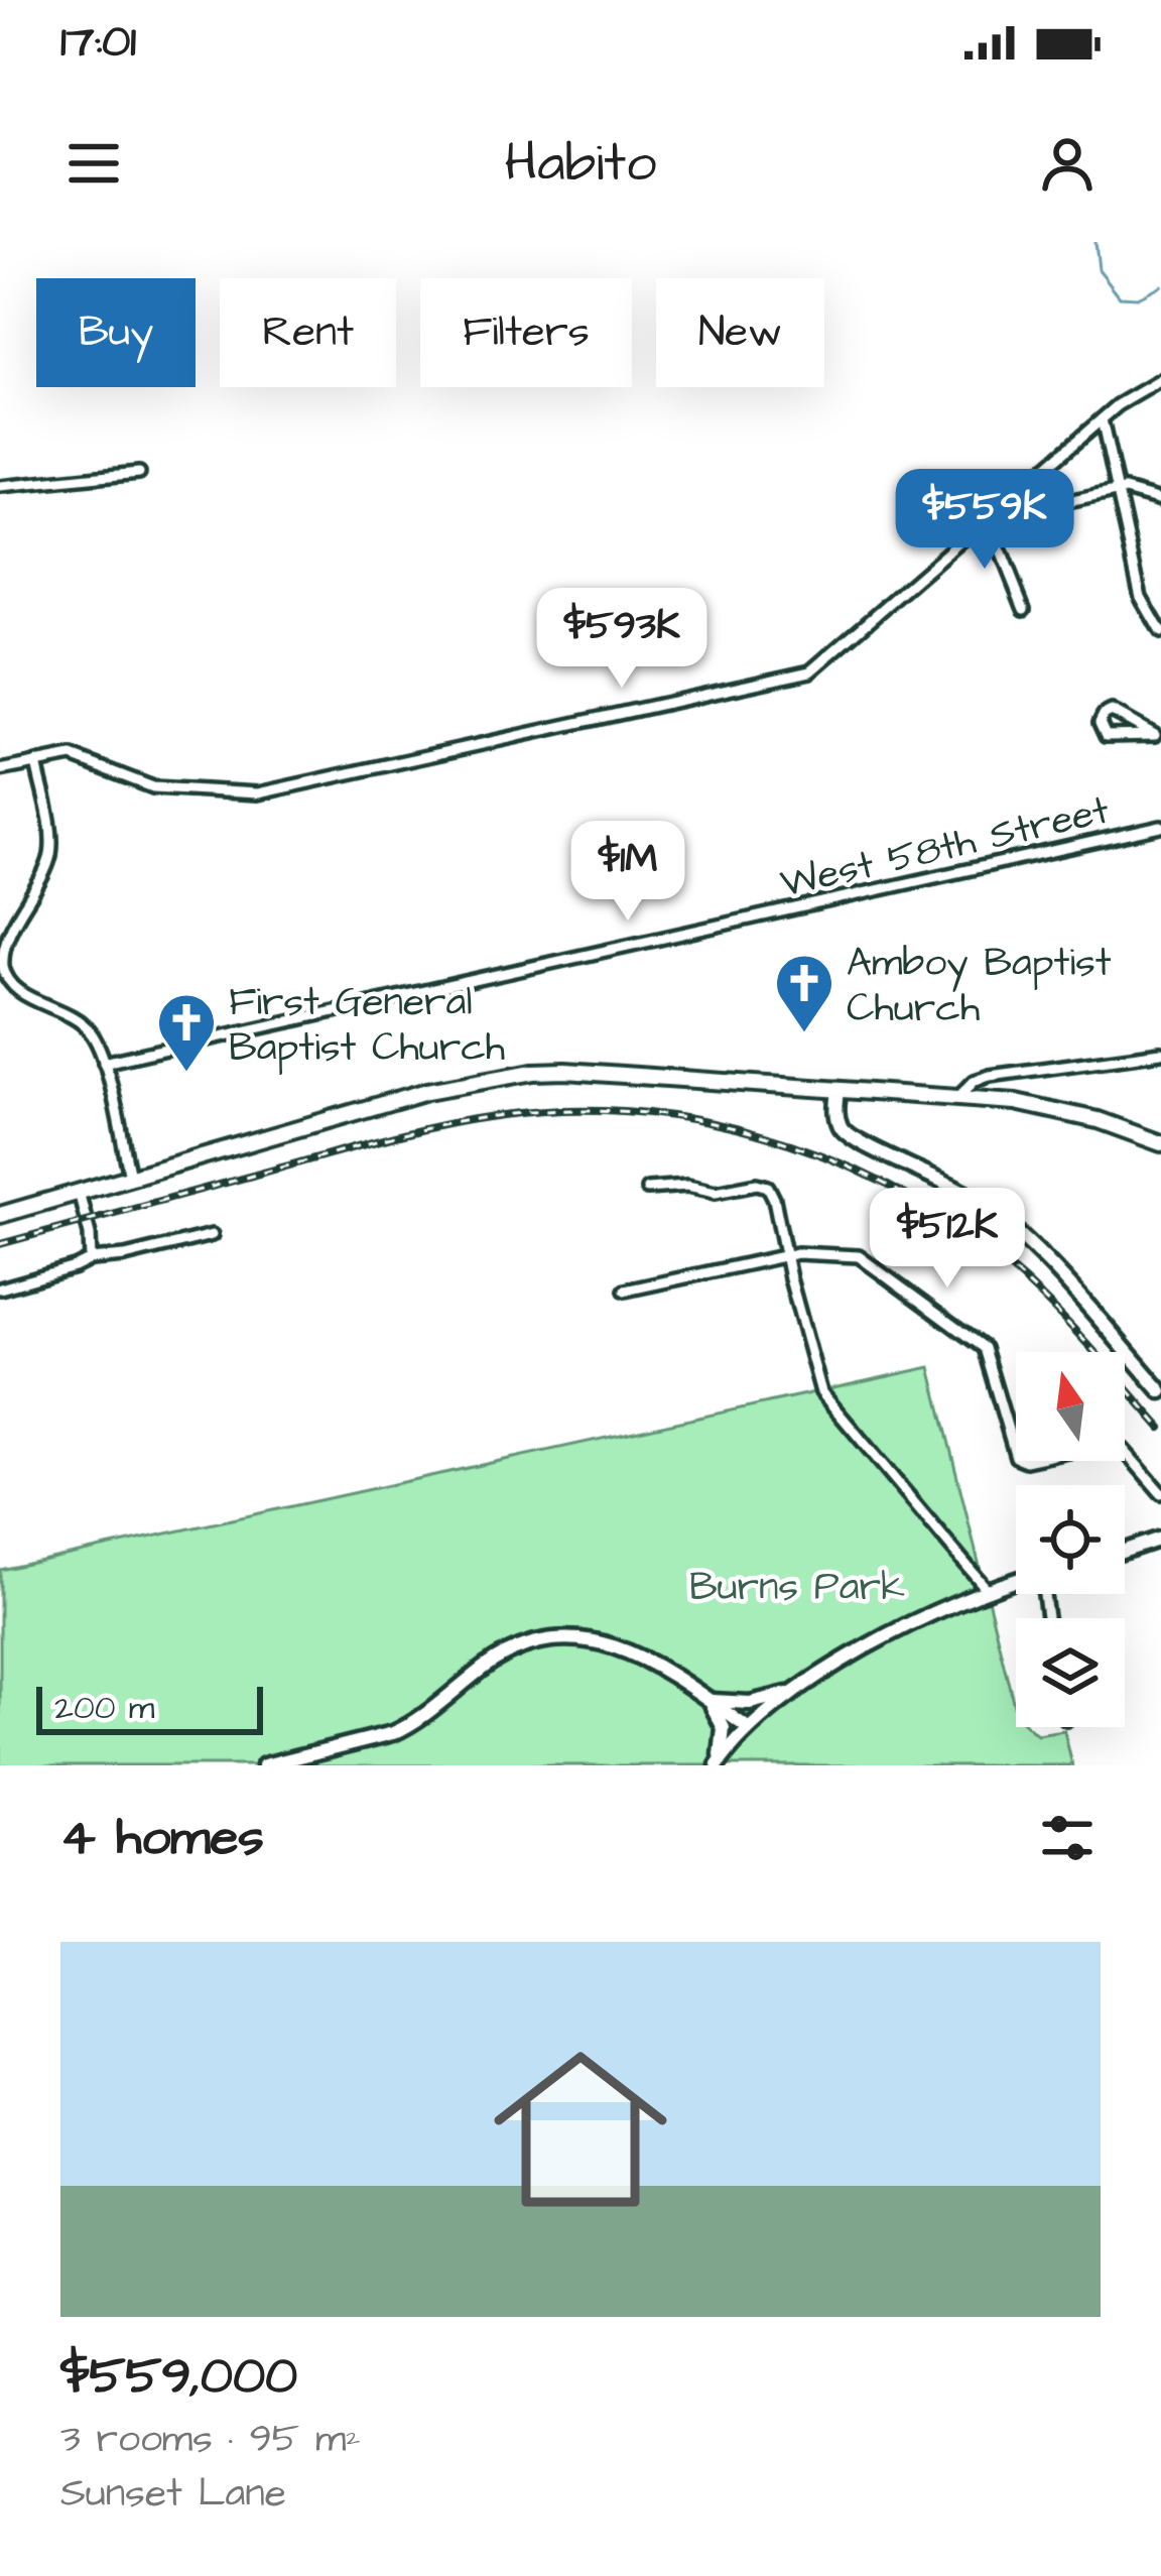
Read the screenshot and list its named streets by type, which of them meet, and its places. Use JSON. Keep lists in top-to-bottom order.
{
  "streets": {
    "street": ["West 58th Street"]
  },
  "parks": ["Burns Park"],
  "places": {
    "church": ["Amboy Baptist Church", "First General Baptist Church"]
  },
  "scale_bar": "200 m",
  "north": "top",
  "page": {
    "status": "17:01",
    "header": "Habito",
    "chip": [
      "Buy",
      "Rent",
      "Filters",
      "New"
    ],
    "price": [
      "$559K",
      "$593K",
      "$1M",
      "$512K"
    ],
    "scale": "200 m",
    "heading": "4 homes",
    "list": [
      {
        "name": "$559,000",
        "note": "3 rooms · 95 m² · Sunset Lane"
      }
    ]
  }
}
